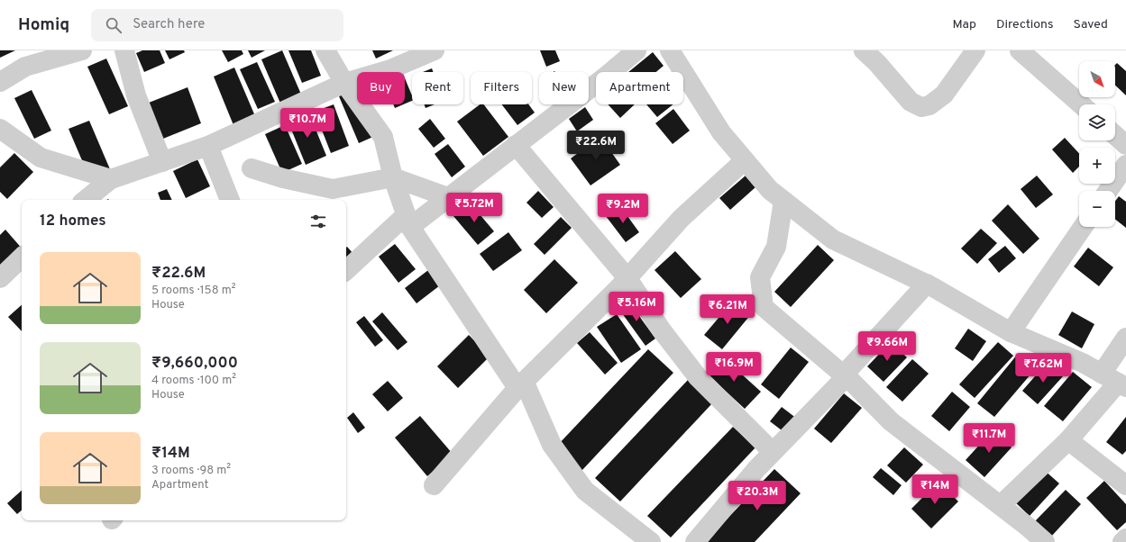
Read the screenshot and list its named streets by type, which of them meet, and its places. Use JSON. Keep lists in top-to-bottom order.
{
  "north": "bottom right",
  "page": {
    "header": "Homiq",
    "search": "Search here",
    "nav": ["Map", "Directions", "Saved"],
    "map_buttons": ["+", "−"],
    "chip": [
      "Buy",
      "Rent",
      "Filters",
      "New",
      "Apartment"
    ],
    "price": [
      "₹10.7M",
      "₹22.6M",
      "₹5.72M",
      "₹9.2M",
      "₹5.16M",
      "₹6.21M",
      "₹9.66M",
      "₹16.9M",
      "₹7.62M",
      "₹11.7M",
      "₹14M",
      "₹20.3M"
    ],
    "heading": "12 homes",
    "list": [
      {
        "name": "₹22.6M",
        "note": "5 rooms · 158 m² · House"
      },
      {
        "name": "₹9,660,000",
        "note": "4 rooms · 100 m² · House"
      },
      {
        "name": "₹14M",
        "note": "3 rooms · 98 m² · Apartment"
      }
    ]
  }
}
